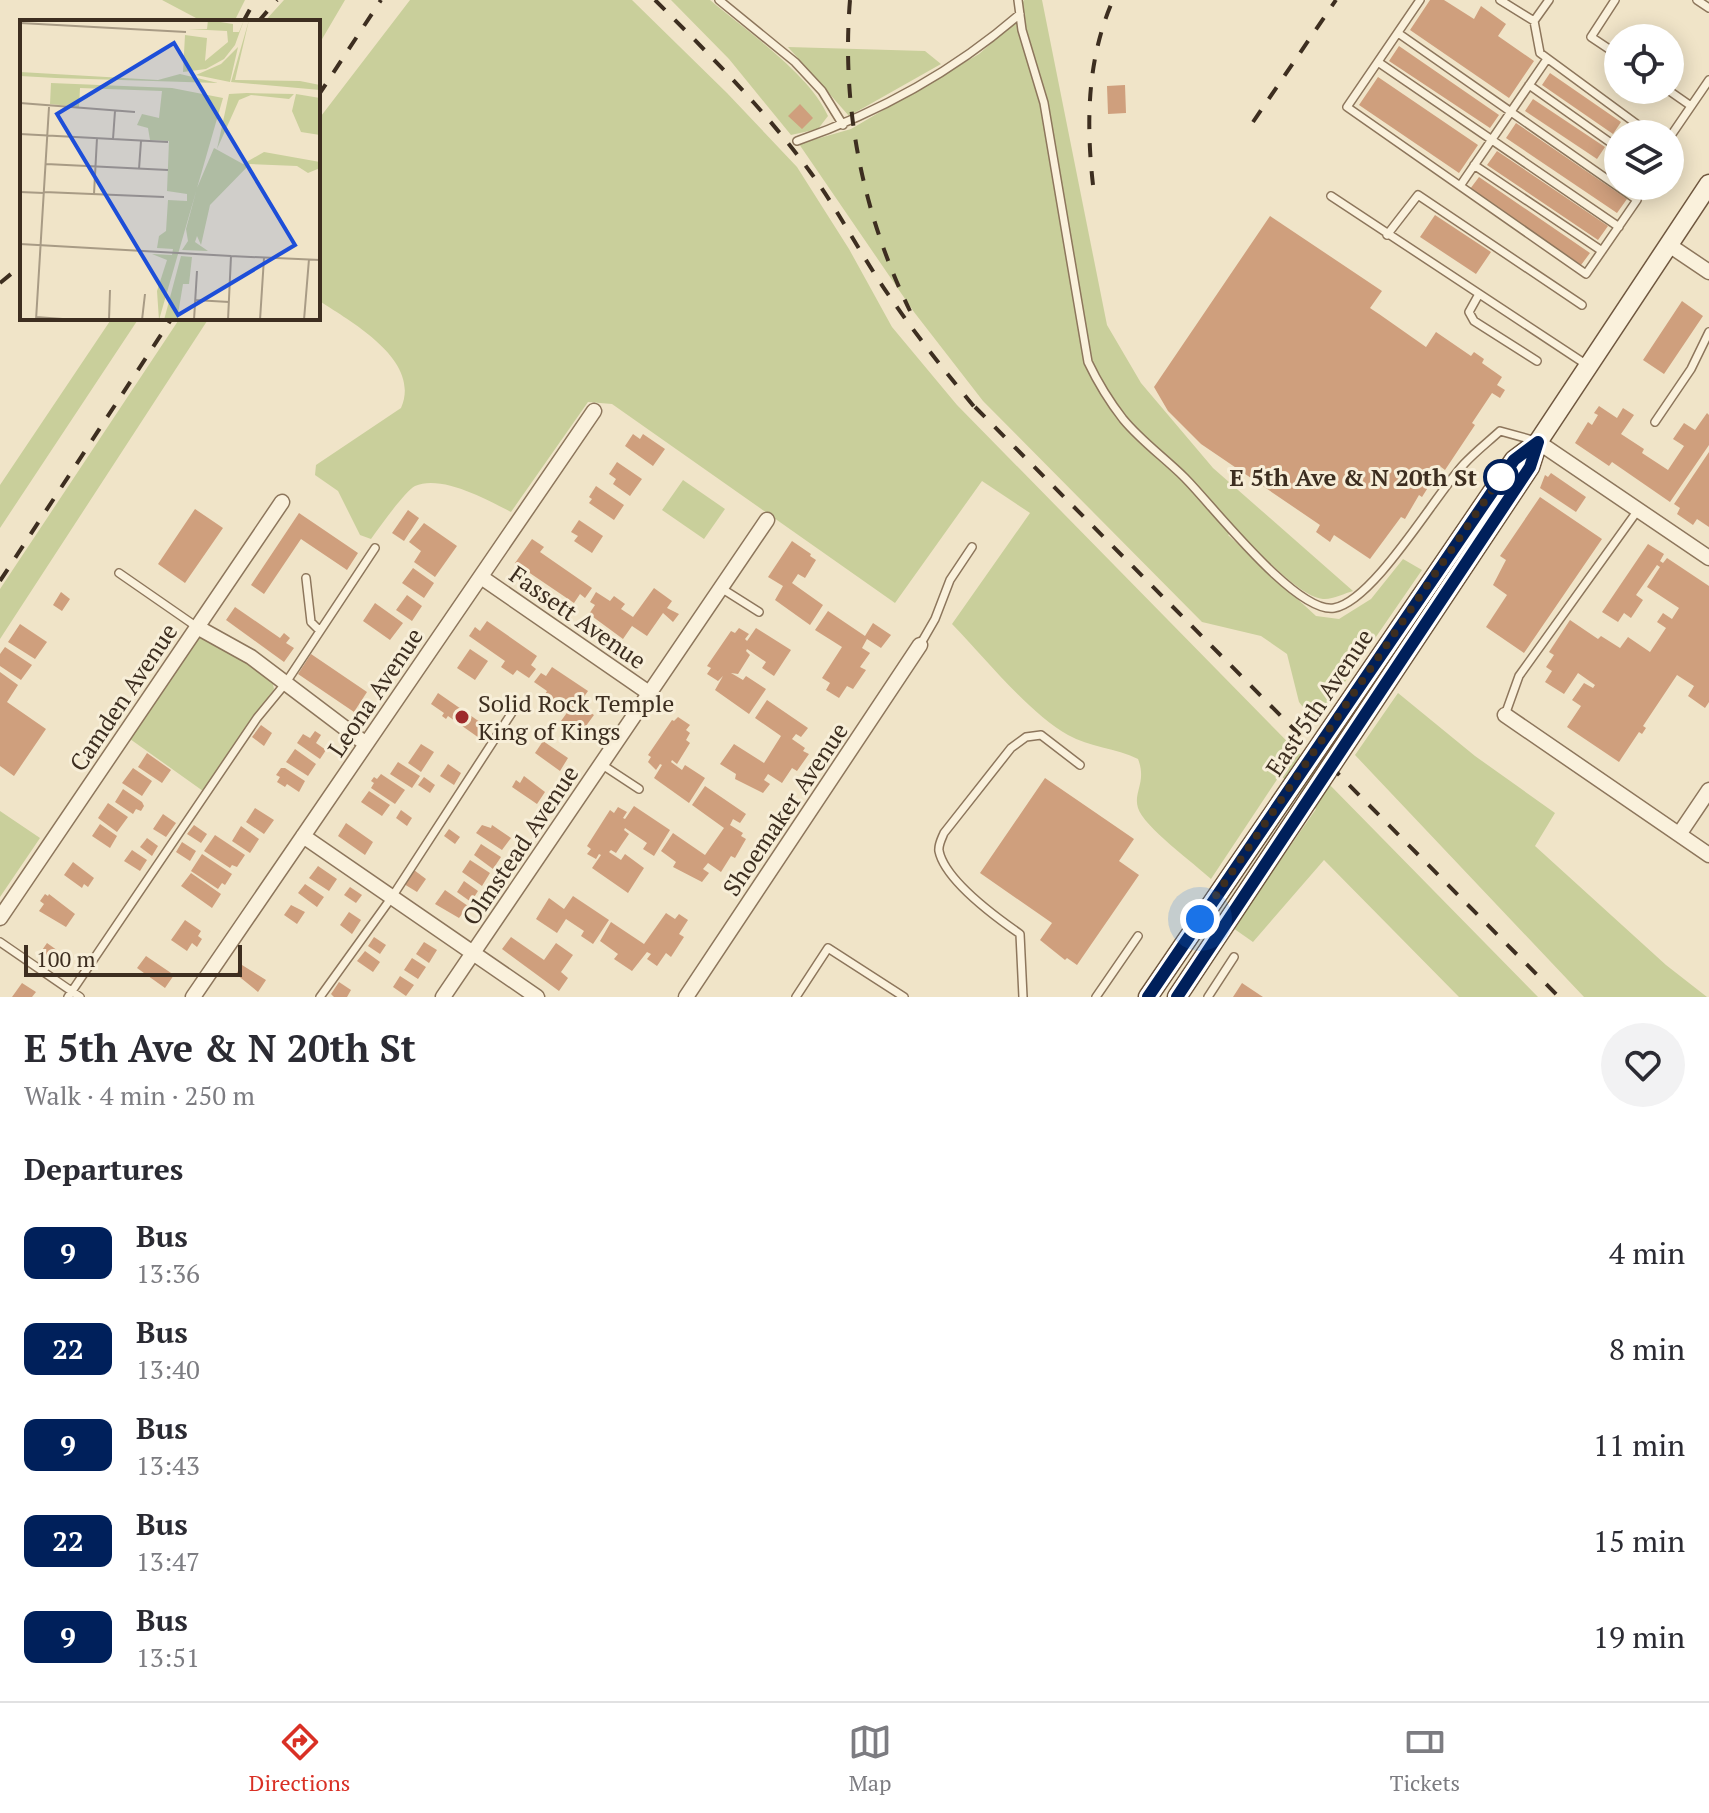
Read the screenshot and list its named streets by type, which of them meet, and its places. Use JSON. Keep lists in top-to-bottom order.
{
  "streets": {
    "main road": ["East 5th Avenue"],
    "street": [
      "Fassett Avenue",
      "Leona Avenue",
      "Camden Avenue",
      "Shoemaker Avenue",
      "Olmstead Avenue"
    ]
  },
  "crossings": [
    ["Fassett Avenue", "Leona Avenue"],
    ["Fassett Avenue", "Olmstead Avenue"]
  ],
  "places": ["E 5th Ave & N 20th St", "Solid Rock Temple King of Kings"],
  "lines": ["bus line 9"],
  "scale_bar": "100 m",
  "page": {
    "scale": "100 m",
    "heading": [
      ["E 5th Ave & N 20th St", "Walk · 4 min · 250 m"],
      "Departures"
    ],
    "list": [
      {
        "mark": "9",
        "name": "Bus",
        "note": "13:36",
        "value": "4 min"
      },
      {
        "mark": "22",
        "name": "Bus",
        "note": "13:40",
        "value": "8 min"
      },
      {
        "mark": "9",
        "name": "Bus",
        "note": "13:43",
        "value": "11 min"
      },
      {
        "mark": "22",
        "name": "Bus",
        "note": "13:47",
        "value": "15 min"
      },
      {
        "mark": "9",
        "name": "Bus",
        "note": "13:51",
        "value": "19 min"
      }
    ],
    "tabs": ["Directions", "Map", "Tickets"]
  }
}
